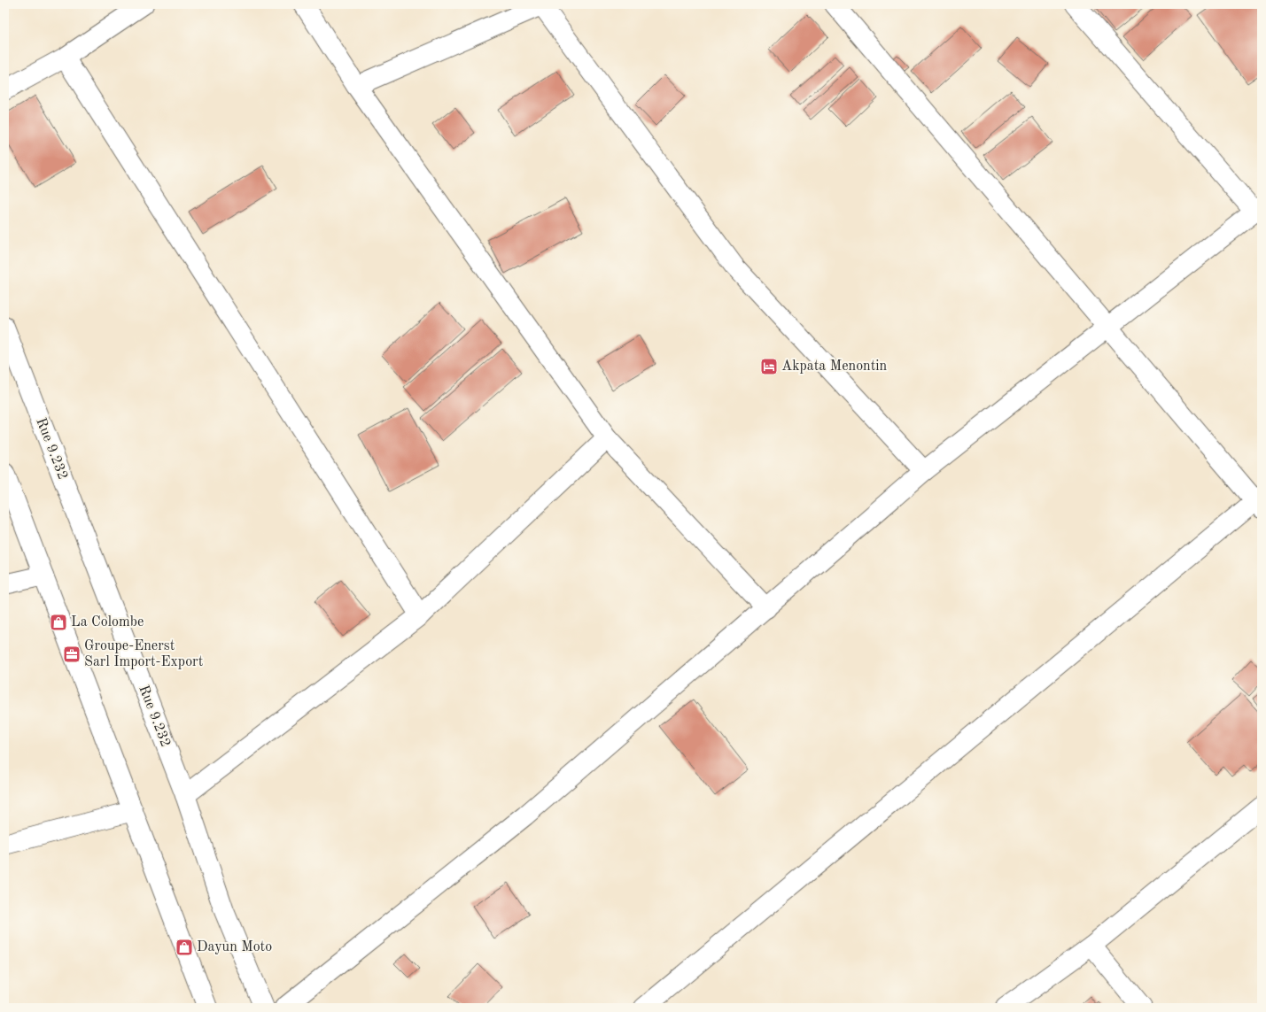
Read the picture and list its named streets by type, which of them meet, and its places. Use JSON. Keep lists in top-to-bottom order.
{
  "streets": {
    "street": ["Rue 9.232"]
  },
  "places": {
    "hotel": ["Akpata Menontin"],
    "shop": ["La Colombe", "Dayun Moto"],
    "office": ["Groupe-Enerst Sarl Import-Export"]
  }
}
